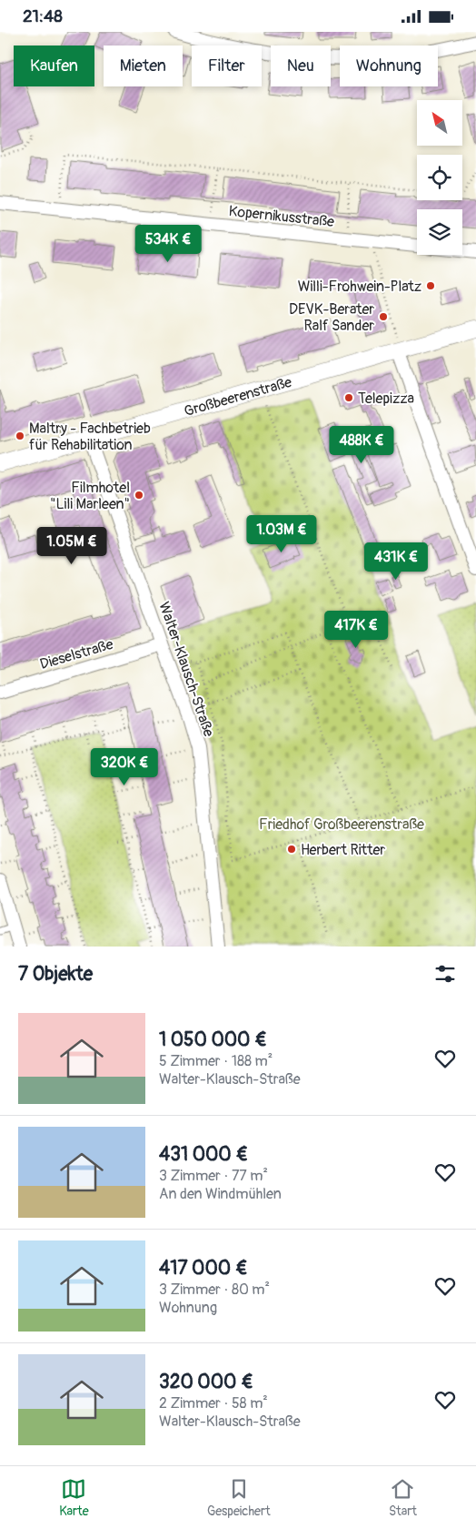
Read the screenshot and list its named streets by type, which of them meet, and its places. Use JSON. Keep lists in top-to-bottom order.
{
  "streets": {
    "street": [
      "Kopernikusstraße",
      "Großbeerenstraße",
      "Dieselstraße",
      "Walter-Klausch-Straße"
    ]
  },
  "crossings": [
    ["Großbeerenstraße", "Walter-Klausch-Straße"],
    ["Dieselstraße", "Walter-Klausch-Straße"]
  ],
  "parks": ["Friedhof Großbeerenstraße"],
  "places": [
    "Willi-Frohwein-Platz",
    "DEVK-Berater Ralf Sander",
    "Telepizza",
    "Maltry - Fachbetrieb für Rehabilitation",
    "Filmhotel \"Lili Marleen\"",
    "Herbert Ritter"
  ],
  "north": "top left",
  "page": {
    "status": "21:48",
    "chip": [
      "Kaufen",
      "Mieten",
      "Filter",
      "Neu",
      "Wohnung"
    ],
    "price": [
      "534K €",
      "488K €",
      "1.03M €",
      "1.05M €",
      "431K €",
      "417K €",
      "320K €"
    ],
    "heading": "7 Objekte",
    "list": [
      {
        "name": "1 050 000 €",
        "note": "5 Zimmer · 188 m² · Walter-Klausch-Straße"
      },
      {
        "name": "431 000 €",
        "note": "3 Zimmer · 77 m² · An den Windmühlen"
      },
      {
        "name": "417 000 €",
        "note": "3 Zimmer · 80 m² · Wohnung"
      },
      {
        "name": "320 000 €",
        "note": "2 Zimmer · 58 m² · Walter-Klausch-Straße"
      }
    ],
    "tabs": ["Karte", "Gespeichert", "Start"]
  }
}
